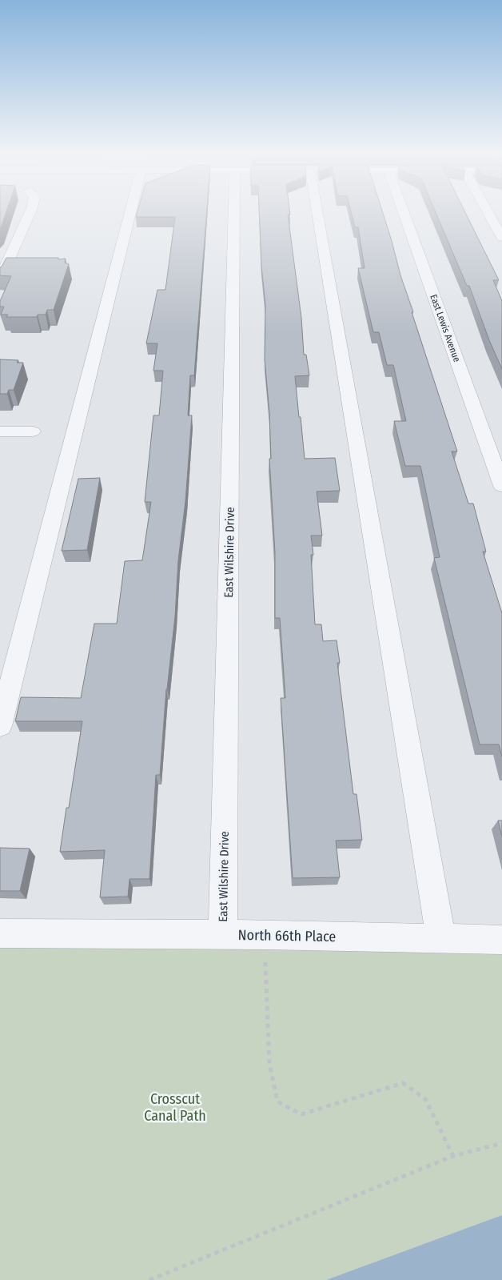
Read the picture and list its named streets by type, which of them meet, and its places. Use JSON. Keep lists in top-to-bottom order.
{
  "streets": {
    "street": ["East Lewis Avenue", "East Wilshire Drive", "North 66th Place"]
  },
  "crossings": [
    ["East Wilshire Drive", "North 66th Place"]
  ],
  "parks": ["Crosscut Canal Path"]
}
